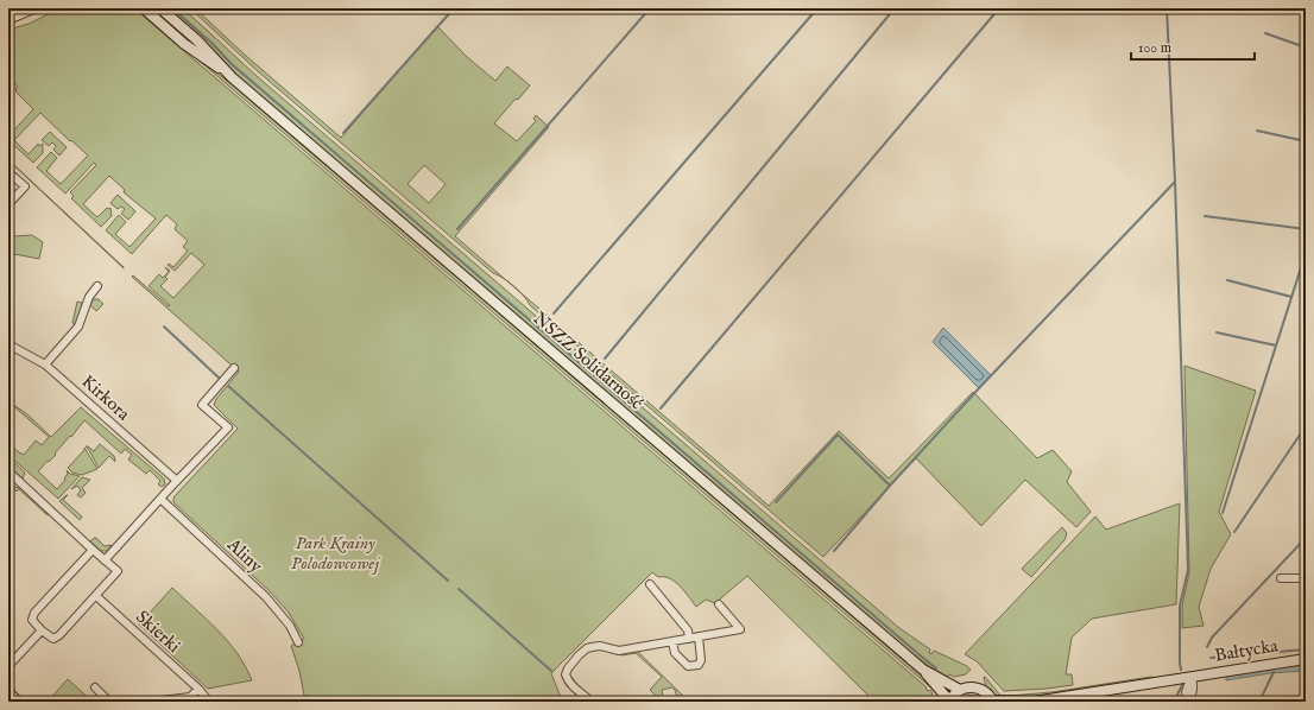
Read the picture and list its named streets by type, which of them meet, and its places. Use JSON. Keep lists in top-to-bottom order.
{
  "streets": {
    "main road": ["NSZZ Solidarność", "Bałtycka"],
    "street": ["Kirkora", "Aliny", "Skierki"]
  },
  "parks": ["Park Krainy Polodowcowej"],
  "scale_bar": "100 m"
}
